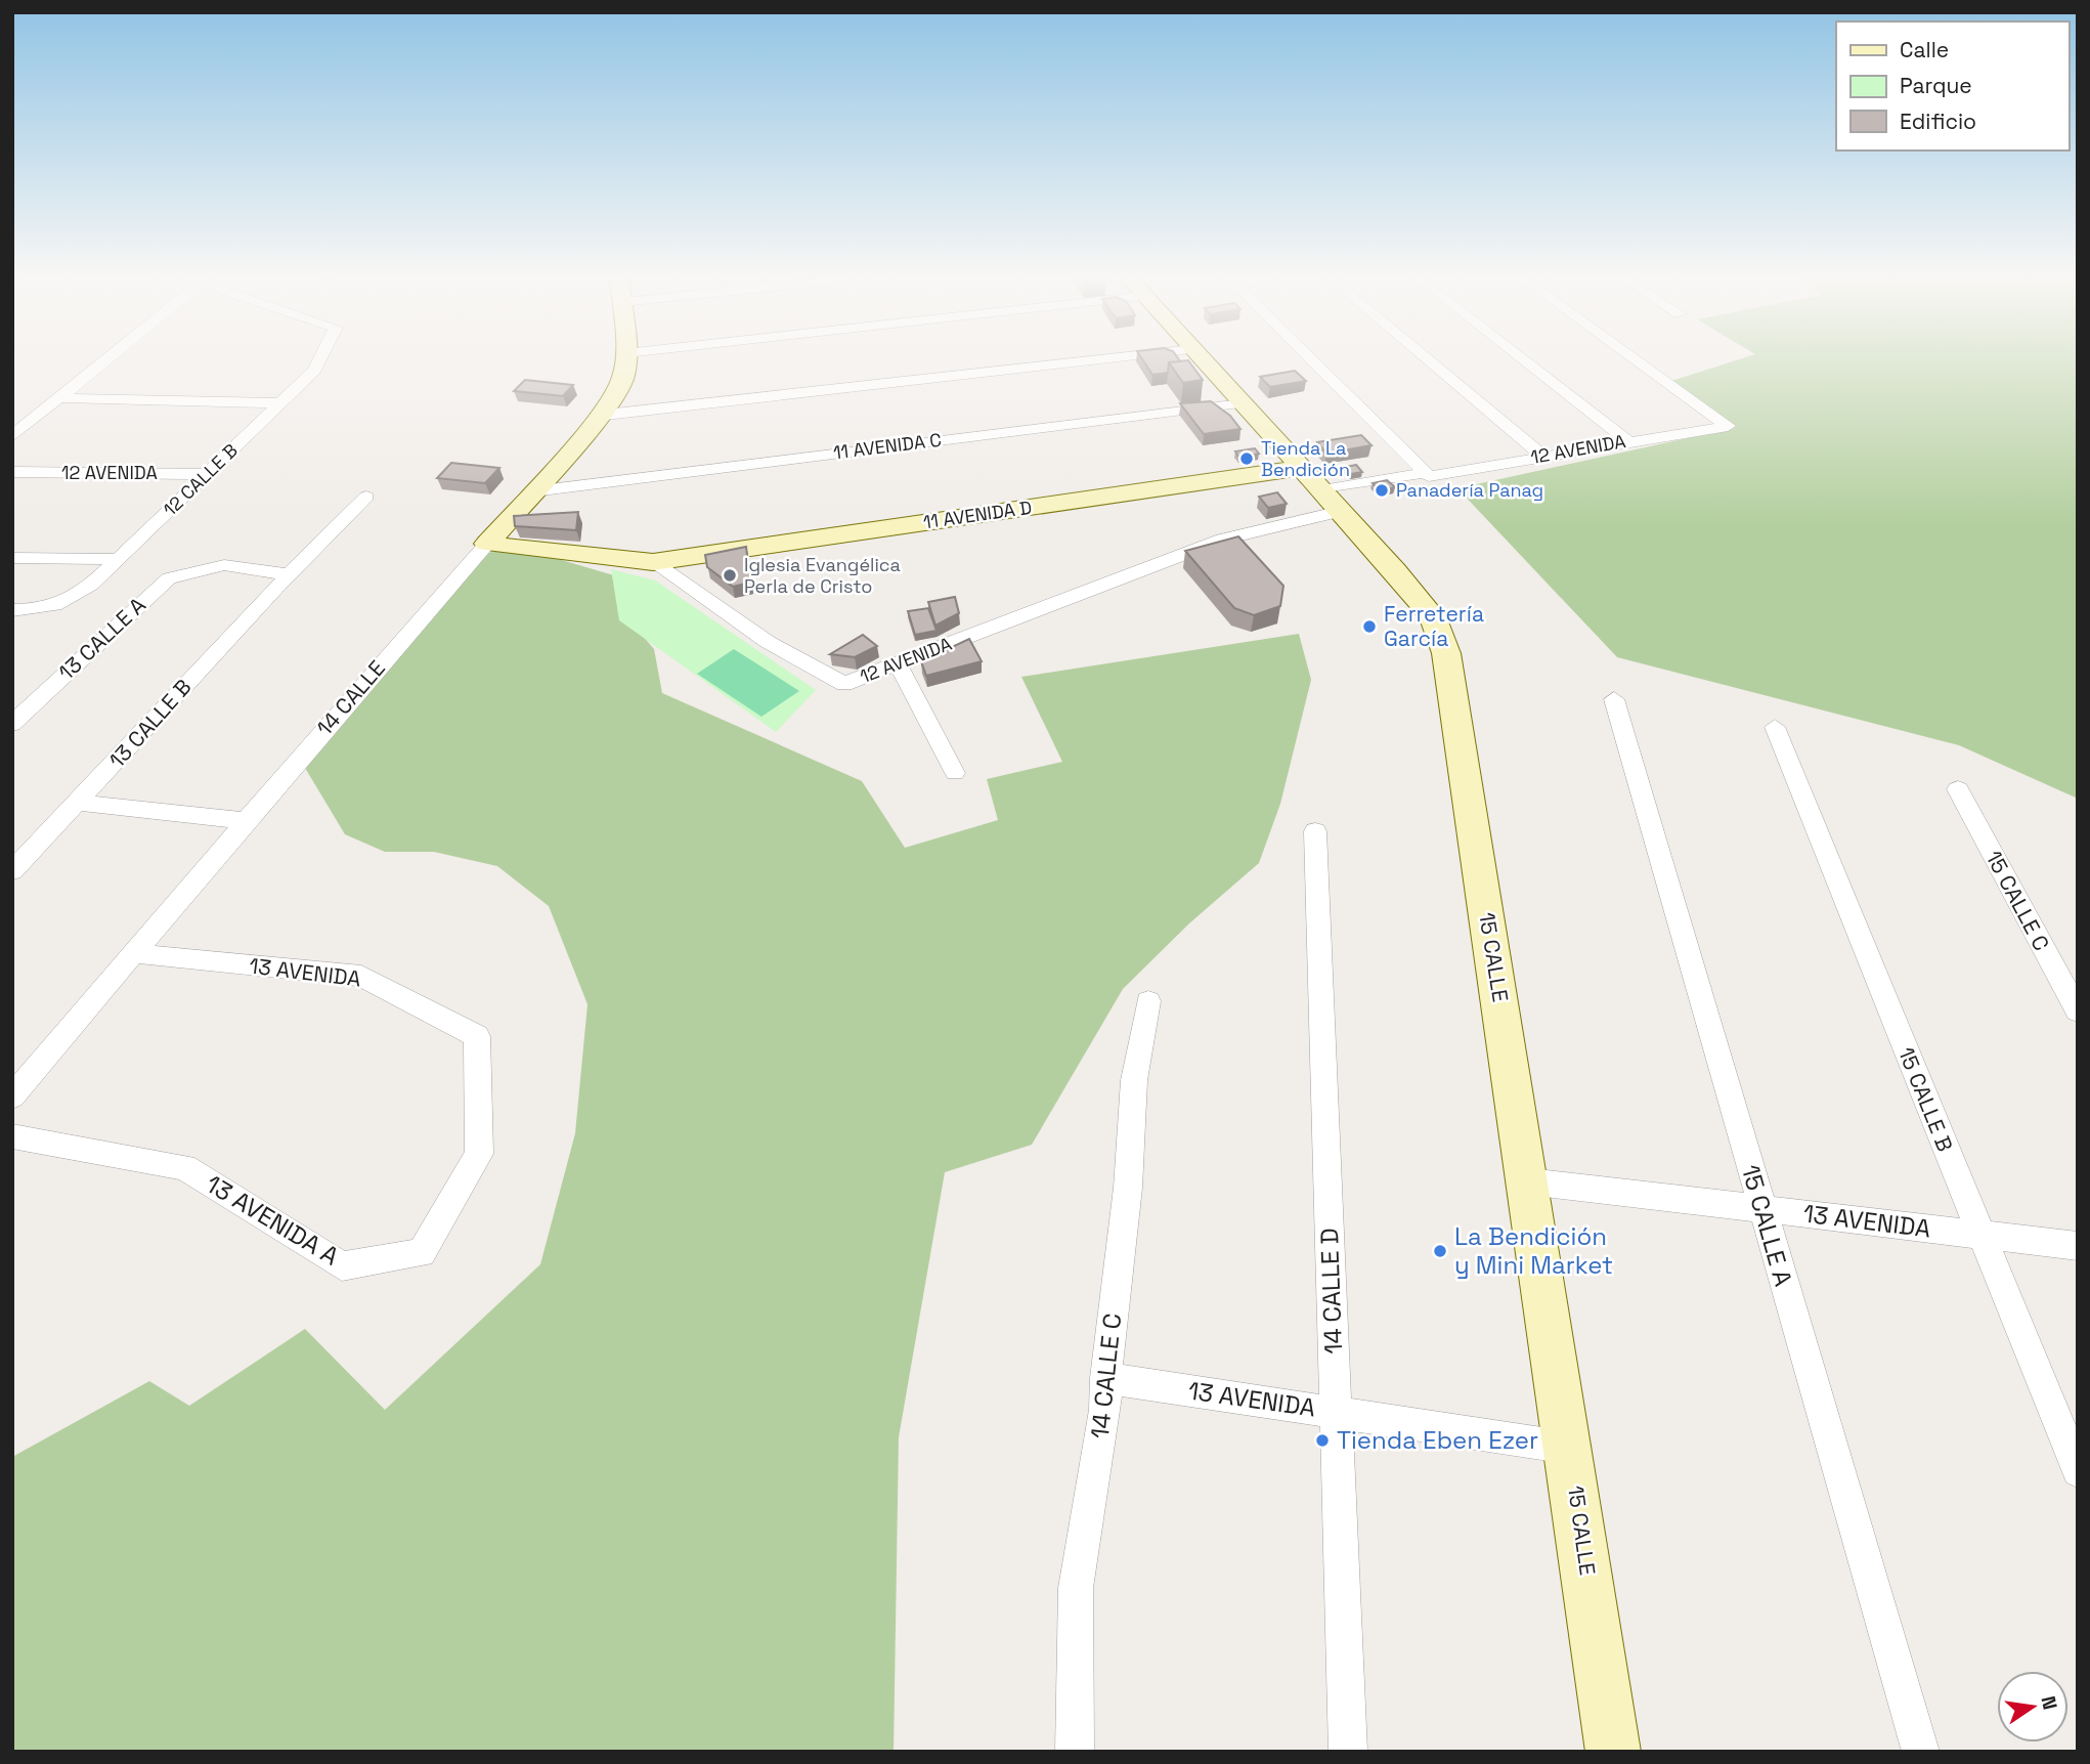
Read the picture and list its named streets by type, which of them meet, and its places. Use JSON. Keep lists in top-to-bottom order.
{
  "streets": {
    "street": [
      "11 AVENIDA C",
      "12 AVENIDA",
      "12 CALLE B",
      "11 AVENIDA D",
      "13 CALLE A",
      "14 CALLE",
      "13 CALLE B",
      "15 CALLE C",
      "15 CALLE",
      "13 AVENIDA",
      "15 CALLE B",
      "13 AVENIDA A",
      "15 CALLE A",
      "14 CALLE D",
      "14 CALLE C"
    ]
  },
  "crossings": [
    ["11 AVENIDA C", "14 CALLE"],
    ["11 AVENIDA C", "15 CALLE"],
    ["12 AVENIDA", "12 CALLE B"],
    ["12 AVENIDA", "11 AVENIDA D"],
    ["12 AVENIDA", "14 CALLE"],
    ["12 AVENIDA", "15 CALLE"],
    ["11 AVENIDA D", "15 CALLE"],
    ["14 CALLE", "13 AVENIDA"],
    ["15 CALLE", "13 AVENIDA"],
    ["13 AVENIDA", "15 CALLE B"],
    ["13 AVENIDA", "13 AVENIDA A"],
    ["13 AVENIDA", "15 CALLE A"],
    ["13 AVENIDA", "14 CALLE D"],
    ["13 AVENIDA", "14 CALLE C"]
  ],
  "places": [
    "Tienda La Bendición",
    "Panadería Panag",
    "Iglesia Evangélica Perla de Cristo",
    "Ferretería García",
    "La Bendición y Mini Market",
    "Tienda Eben Ezer"
  ],
  "legend": ["Calle", "Parque", "Edificio"],
  "north": "right"
}
